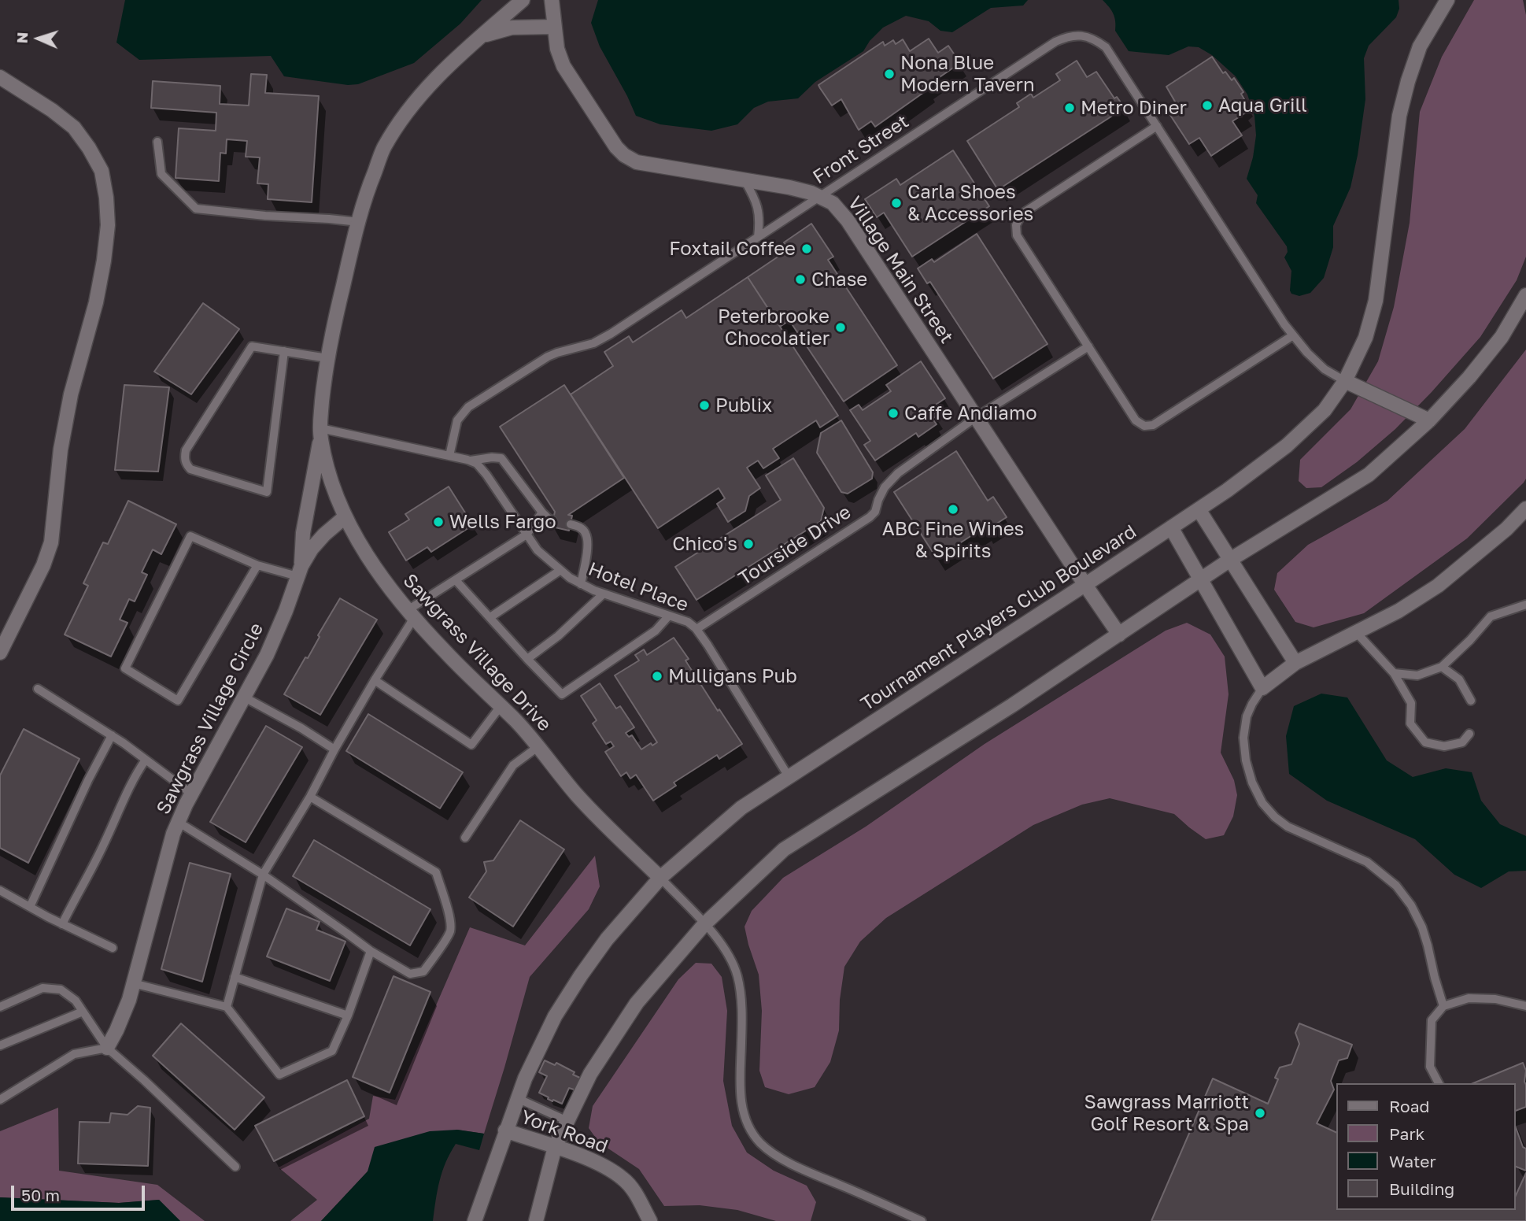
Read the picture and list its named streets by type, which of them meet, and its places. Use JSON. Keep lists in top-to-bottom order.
{
  "streets": {
    "street": [
      "Village Main Street",
      "Tournament Players Club Boulevard",
      "Sawgrass Village Drive",
      "Sawgrass Village Circle",
      "York Road"
    ],
    "lane": ["Front Street", "Tourside Drive", "Hotel Place"]
  },
  "crossings": [
    ["Front Street", "Village Main Street"],
    ["Front Street", "Tournament Players Club Boulevard"],
    ["Village Main Street", "Tourside Drive"],
    ["Village Main Street", "Tournament Players Club Boulevard"],
    ["Village Main Street", "Sawgrass Village Drive"],
    ["Tourside Drive", "Hotel Place"],
    ["Hotel Place", "Tournament Players Club Boulevard"],
    ["Tournament Players Club Boulevard", "Sawgrass Village Drive"],
    ["Tournament Players Club Boulevard", "York Road"],
    ["Sawgrass Village Drive", "Sawgrass Village Circle"]
  ],
  "places": [
    "Nona Blue Modern Tavern",
    "Aqua Grill",
    "Metro Diner",
    "Carla Shoes & Accessories",
    "Foxtail Coffee",
    "Chase",
    "Peterbrooke Chocolatier",
    "Publix",
    "Caffe Andiamo",
    "ABC Fine Wines & Spirits",
    "Wells Fargo",
    "Chico's",
    "Mulligans Pub",
    "Sawgrass Marriott Golf Resort & Spa"
  ],
  "legend": [
    "Road",
    "Park",
    "Water",
    "Building"
  ],
  "scale_bar": "50 m",
  "north": "left"
}
